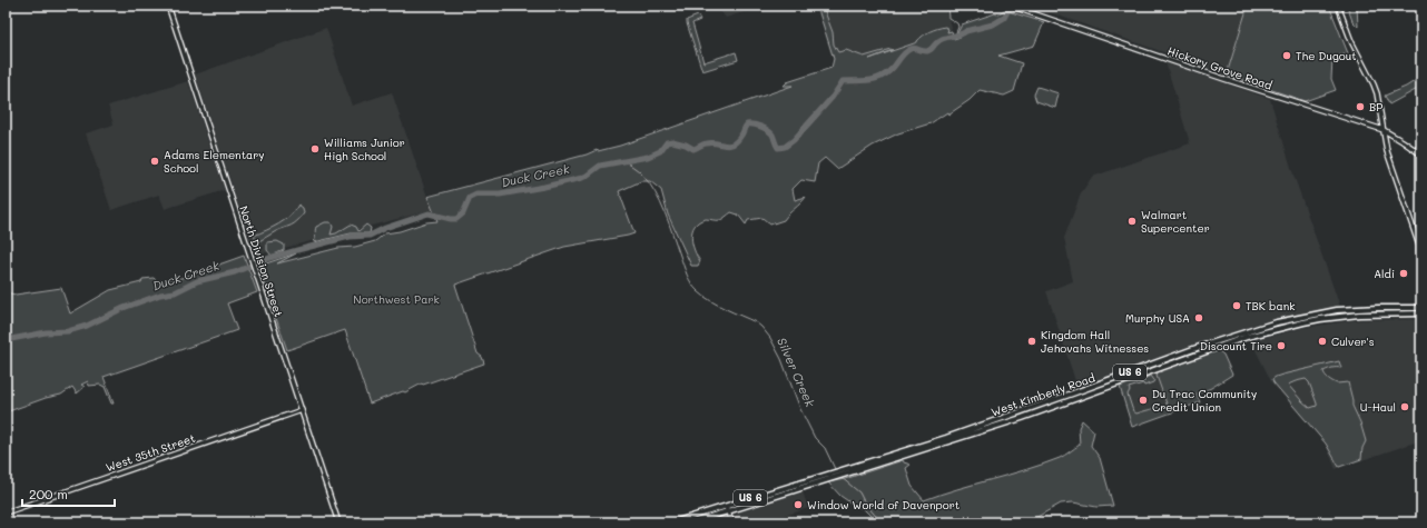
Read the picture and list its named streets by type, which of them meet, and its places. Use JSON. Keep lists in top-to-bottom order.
{
  "streets": {
    "main road": [
      "Hickory Grove Road",
      "North Division Street",
      "US 6",
      "West Kimberly Road",
      "West 35th Street"
    ]
  },
  "crossings": [
    ["North Division Street", "West 35th Street"]
  ],
  "water": ["Duck Creek", "Silver Creek"],
  "parks": ["Northwest Park"],
  "places": [
    "The Dugout",
    "BP",
    "Williams Junior High School",
    "Adams Elementary School",
    "Walmart Supercenter",
    "Aldi",
    "TBK bank",
    "Murphy USA",
    "Kingdom Hall Jehovahs Witnesses",
    "Culver's",
    "Discount Tire",
    "Du Trac Community Credit Union",
    "U-Haul",
    "Window World of Davenport"
  ],
  "scale_bar": "200 m"
}
